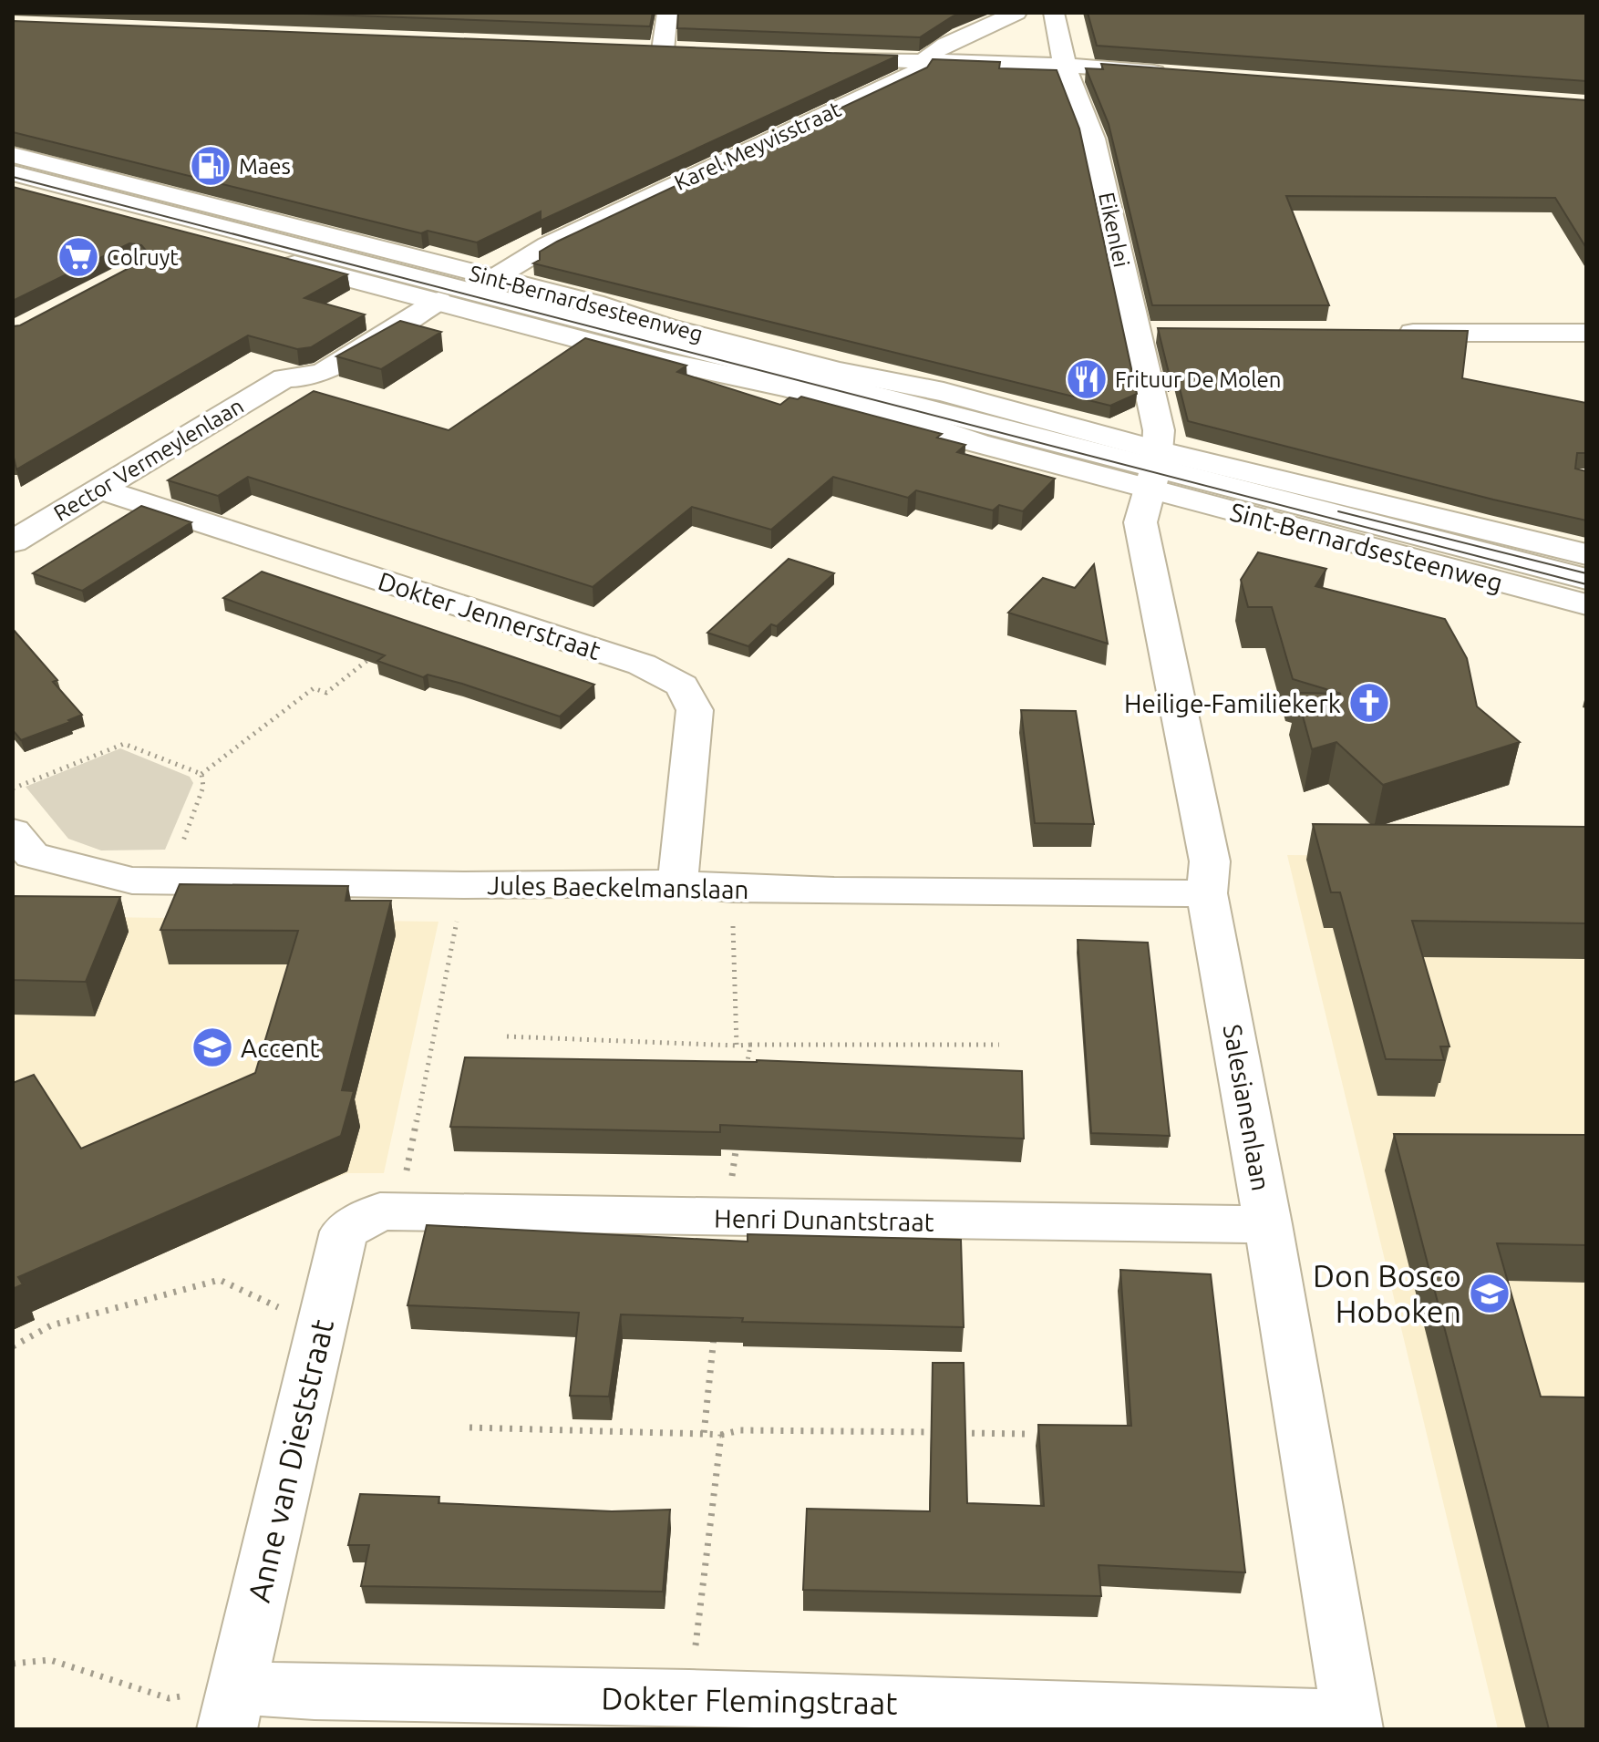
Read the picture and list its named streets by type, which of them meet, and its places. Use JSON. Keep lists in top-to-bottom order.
{
  "streets": {
    "street": [
      "Karel Meyvisstraat",
      "Eikenlei",
      "Sint-Bernardsesteenweg",
      "Rector Vermeylenlaan",
      "Dokter Jennerstraat",
      "Jules Baeckelmanslaan",
      "Salesianenlaan",
      "Henri Dunantstraat",
      "Anne van Dieststraat",
      "Dokter Flemingstraat"
    ]
  },
  "crossings": [
    ["Karel Meyvisstraat", "Sint-Bernardsesteenweg"],
    ["Eikenlei", "Sint-Bernardsesteenweg"],
    ["Eikenlei", "Salesianenlaan"],
    ["Sint-Bernardsesteenweg", "Rector Vermeylenlaan"],
    ["Sint-Bernardsesteenweg", "Salesianenlaan"],
    ["Rector Vermeylenlaan", "Dokter Jennerstraat"],
    ["Dokter Jennerstraat", "Jules Baeckelmanslaan"],
    ["Jules Baeckelmanslaan", "Salesianenlaan"],
    ["Salesianenlaan", "Henri Dunantstraat"],
    ["Salesianenlaan", "Dokter Flemingstraat"],
    ["Henri Dunantstraat", "Anne van Dieststraat"],
    ["Anne van Dieststraat", "Dokter Flemingstraat"]
  ],
  "places": {
    "fuel station": ["Maes"],
    "supermarket": ["Colruyt"],
    "restaurant": ["Frituur De Molen"],
    "church": ["Heilige-Familiekerk"],
    "school or university": ["Accent", "Don Bosco Hoboken"]
  }
}
